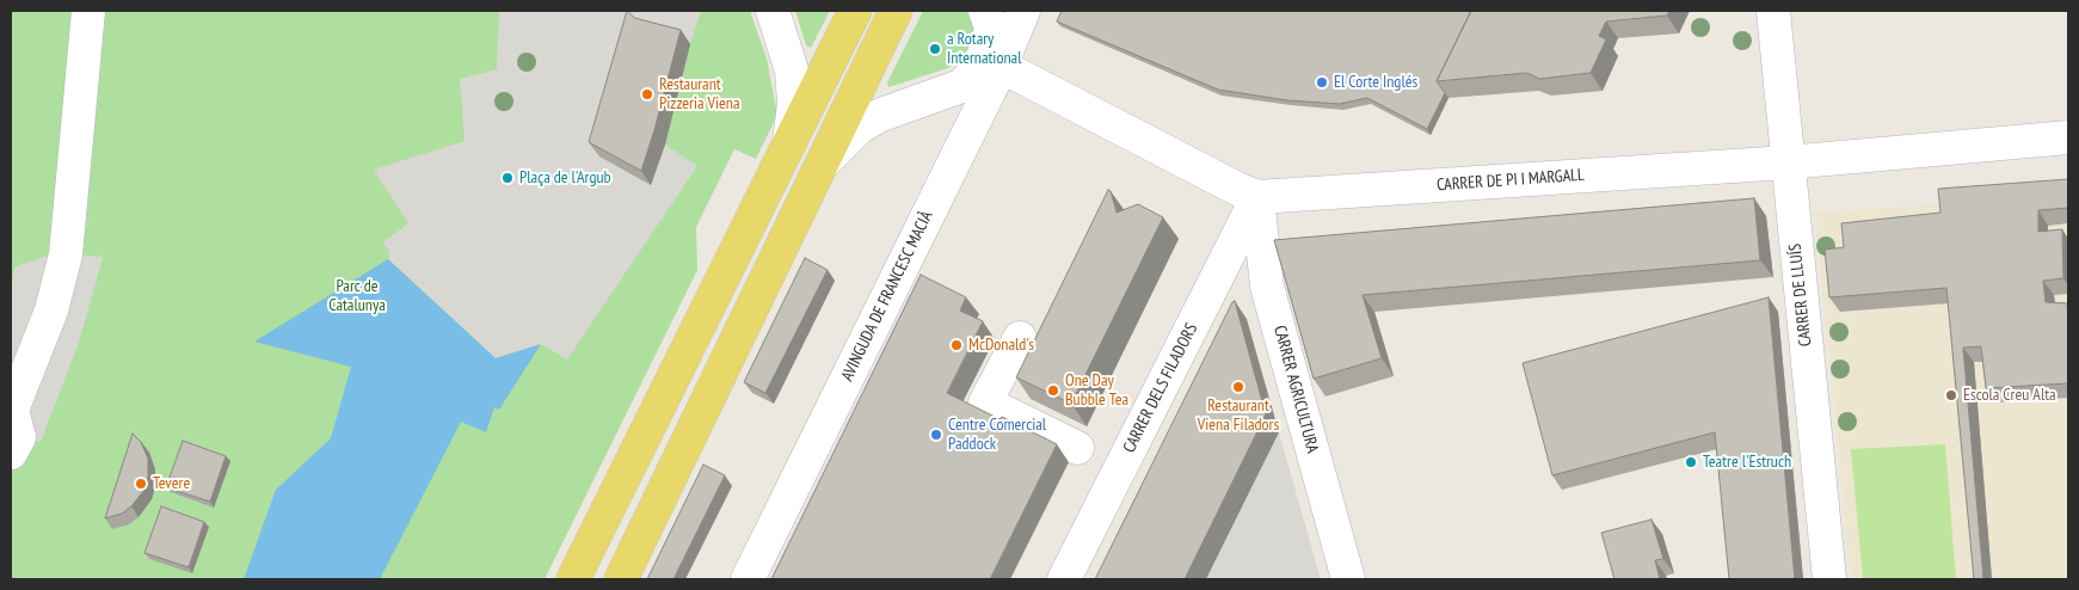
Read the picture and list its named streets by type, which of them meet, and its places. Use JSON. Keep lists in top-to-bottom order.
{
  "streets": {
    "main road": ["AVINGUDA DE FRANCESC MACIÀ"],
    "street": [
      "CARRER DE PI I MARGALL",
      "CARRER DE LLUÍS",
      "CARRER DELS FILADORS",
      "CARRER AGRICULTURA"
    ]
  },
  "crossings": [
    ["CARRER DE PI I MARGALL", "CARRER DE LLUÍS"],
    ["CARRER DE PI I MARGALL", "AVINGUDA DE FRANCESC MACIÀ"],
    ["CARRER DE PI I MARGALL", "CARRER DELS FILADORS"],
    ["CARRER DE PI I MARGALL", "CARRER AGRICULTURA"],
    ["CARRER DELS FILADORS", "CARRER AGRICULTURA"]
  ],
  "parks": ["Parc de Catalunya"],
  "places": [
    "a Rotary International",
    "El Corte Inglés",
    "Restaurant Pizzeria Viena",
    "Plaça de l'Argub",
    "McDonald's",
    "Restaurant Viena Filadors",
    "One Day Bubble Tea",
    "Escola Creu Alta",
    "Centre Comercial Paddock",
    "Teatre l'Estruch",
    "Tevere"
  ]
}
